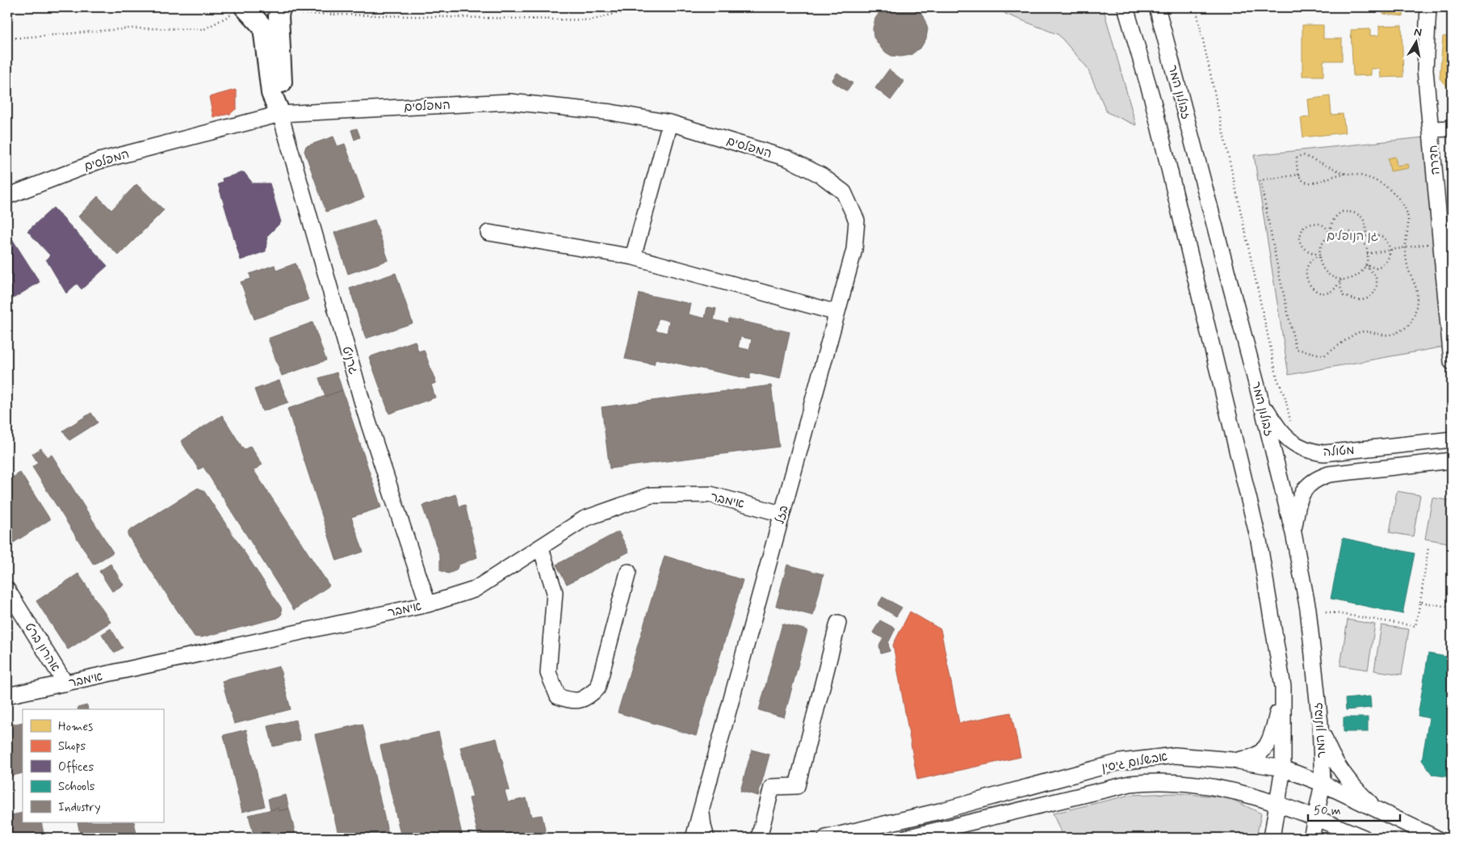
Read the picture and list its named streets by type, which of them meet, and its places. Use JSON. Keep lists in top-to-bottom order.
{
  "streets": {
    "street": [
      "זבולון המר",
      "המפלסים",
      "חדרה",
      "גרניט",
      "מטולה",
      "אימבר",
      "בזל",
      "אהרון ברט",
      "אבשלום גיסין"
    ]
  },
  "crossings": [
    ["זבולון המר", "מטולה"],
    ["זבולון המר", "אבשלום גיסין"],
    ["המפלסים", "גרניט"],
    ["המפלסים", "בזל"],
    ["גרניט", "אימבר"],
    ["אימבר", "בזל"],
    ["אימבר", "אהרון ברט"]
  ],
  "parks": ["גן הנופלים"],
  "legend": [
    "Homes",
    "Shops",
    "Offices",
    "Schools",
    "Industry"
  ],
  "scale_bar": "50 m",
  "north": "top"
}
